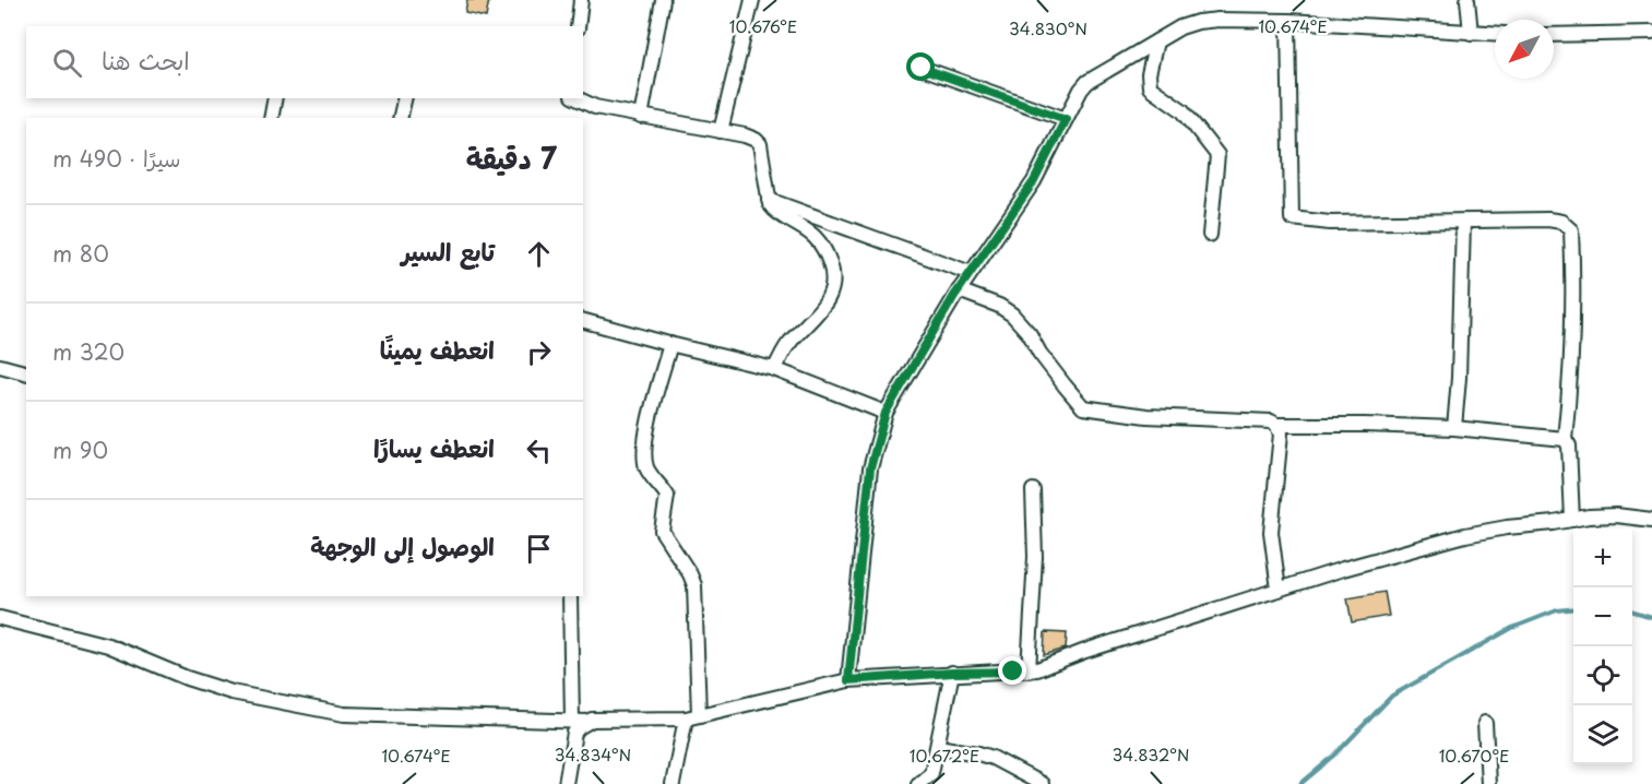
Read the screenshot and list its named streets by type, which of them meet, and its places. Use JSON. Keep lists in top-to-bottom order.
{
  "north": "bottom left",
  "page": {
    "search": "ابحث هنا",
    "heading": ["7 دقيقة", "سيرًا · 490 m"],
    "list": [
      ["تابع السير", "80 m"],
      ["انعطف يمينًا", "320 m"],
      ["انعطف يسارًا", "90 m"],
      "الوصول إلى الوجهة"
    ],
    "map_buttons": ["+", "−"]
  },
  "coordinates": [
    "10.676°E",
    "10.674°E",
    "34.830°N",
    "34.834°N",
    "34.832°N",
    "10.672°E",
    "10.670°E"
  ]
}
